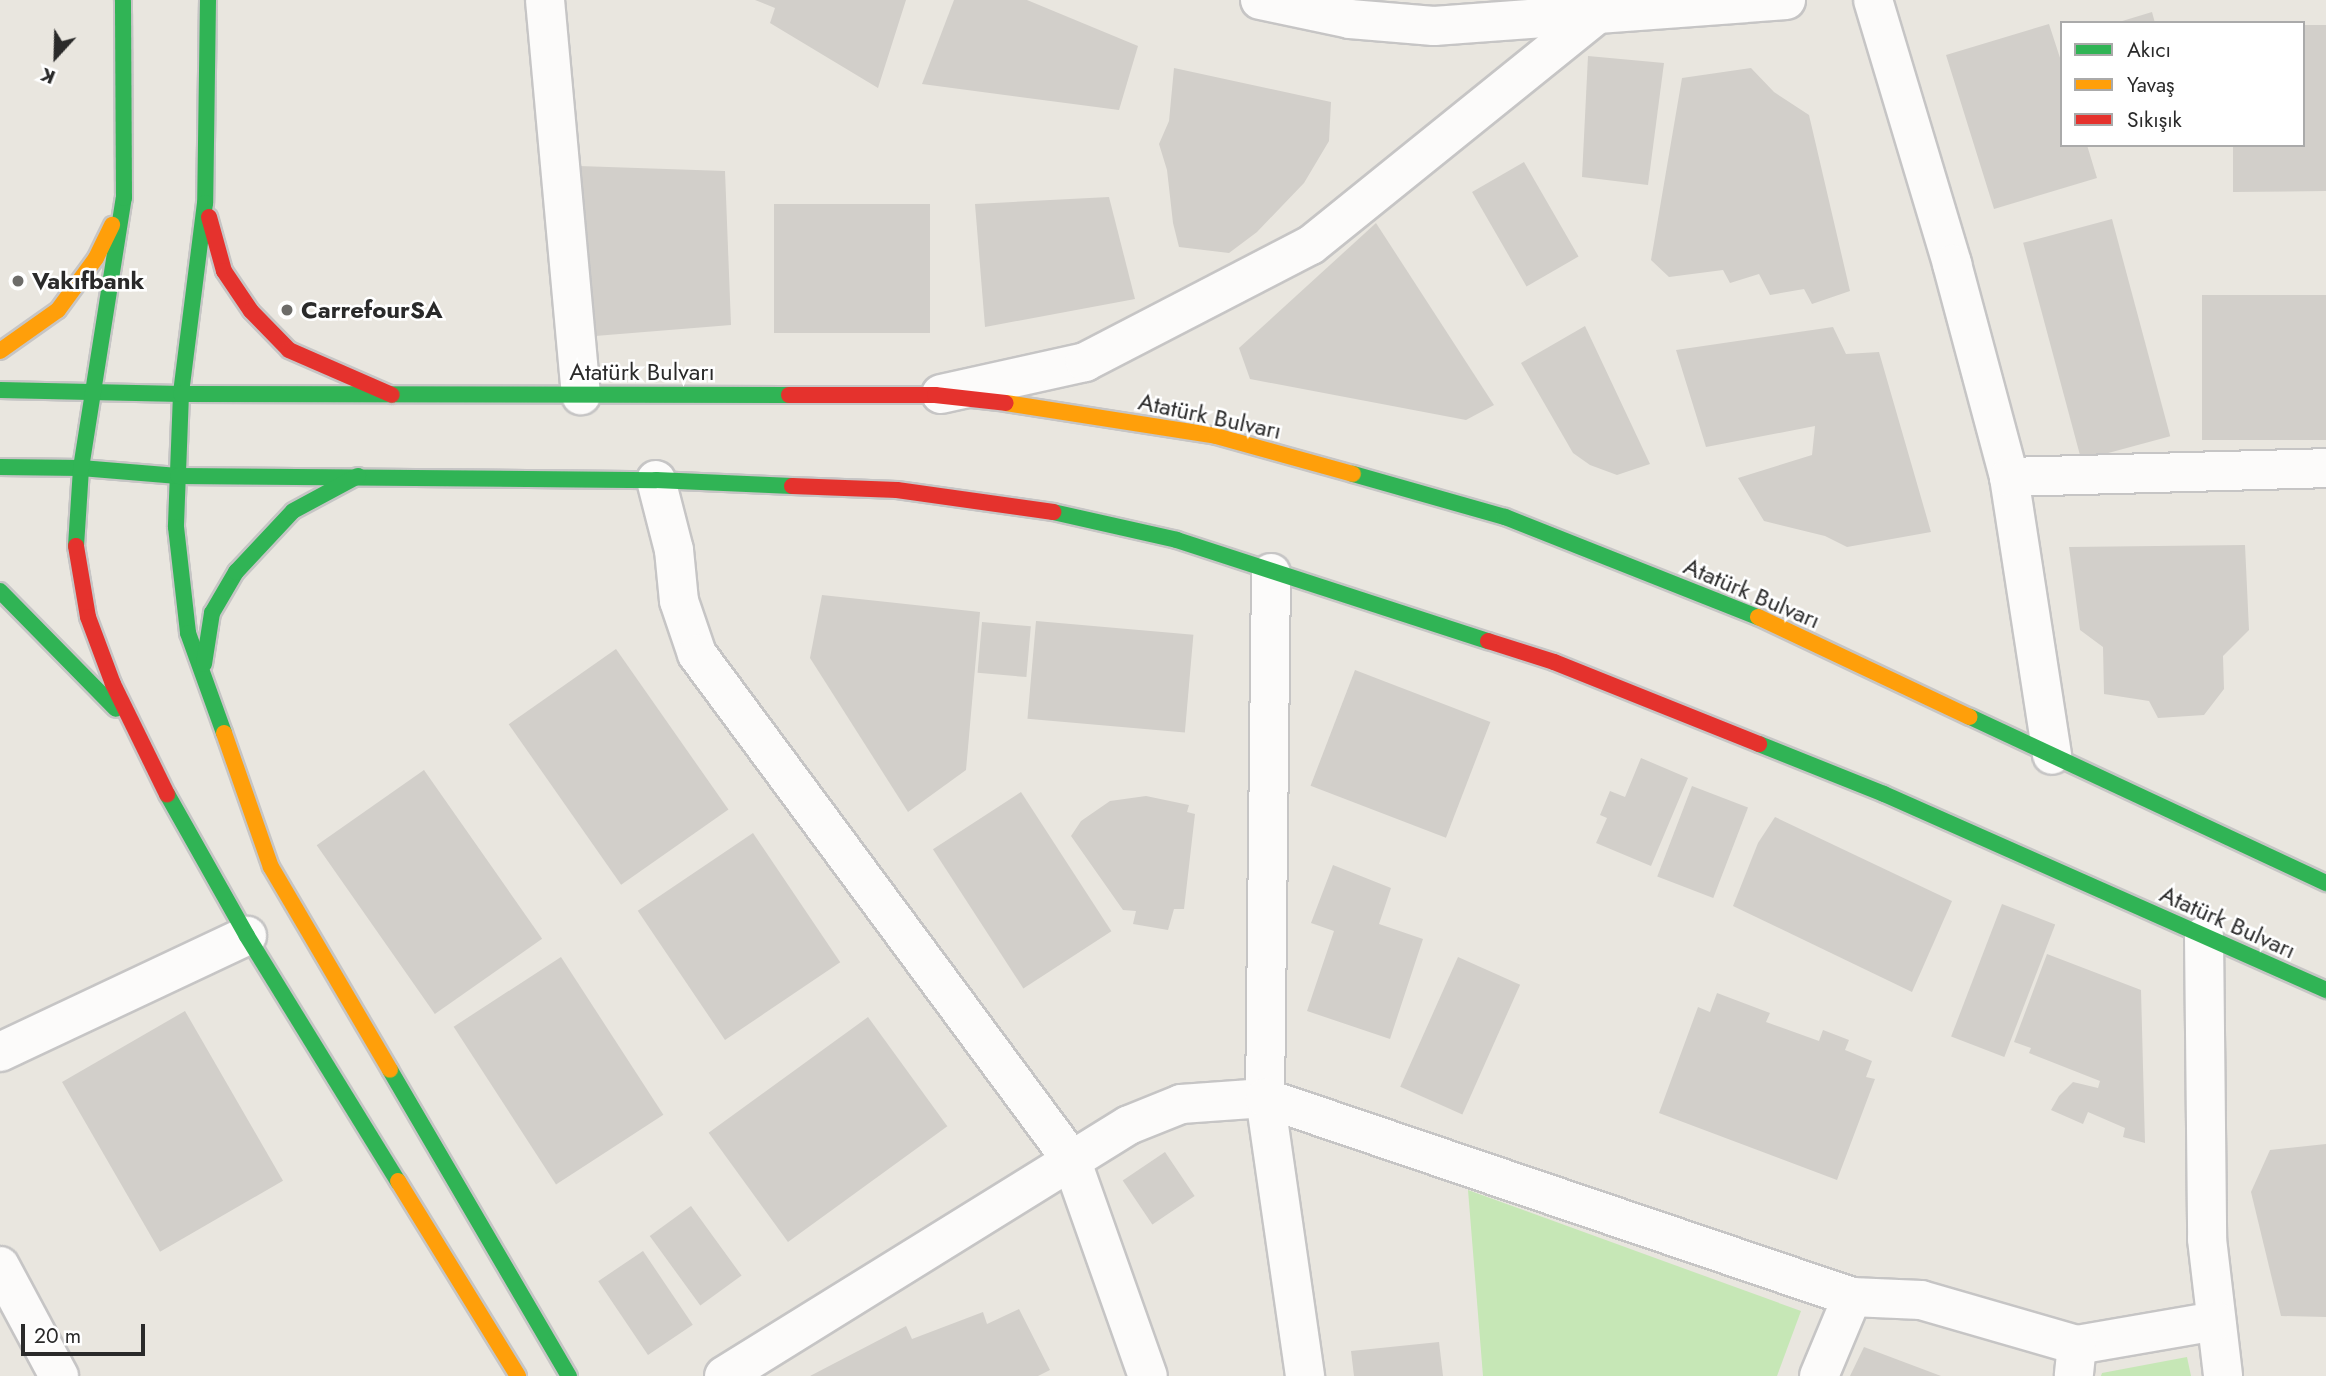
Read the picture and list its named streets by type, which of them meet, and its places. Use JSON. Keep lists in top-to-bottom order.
{
  "streets": {
    "main road": ["Atatürk Bulvarı"]
  },
  "places": ["Vakıfbank", "CarrefourSA"],
  "legend": ["Akıcı", "Yavaş", "Sıkışık"],
  "scale_bar": "20 m",
  "north": "bottom"
}
